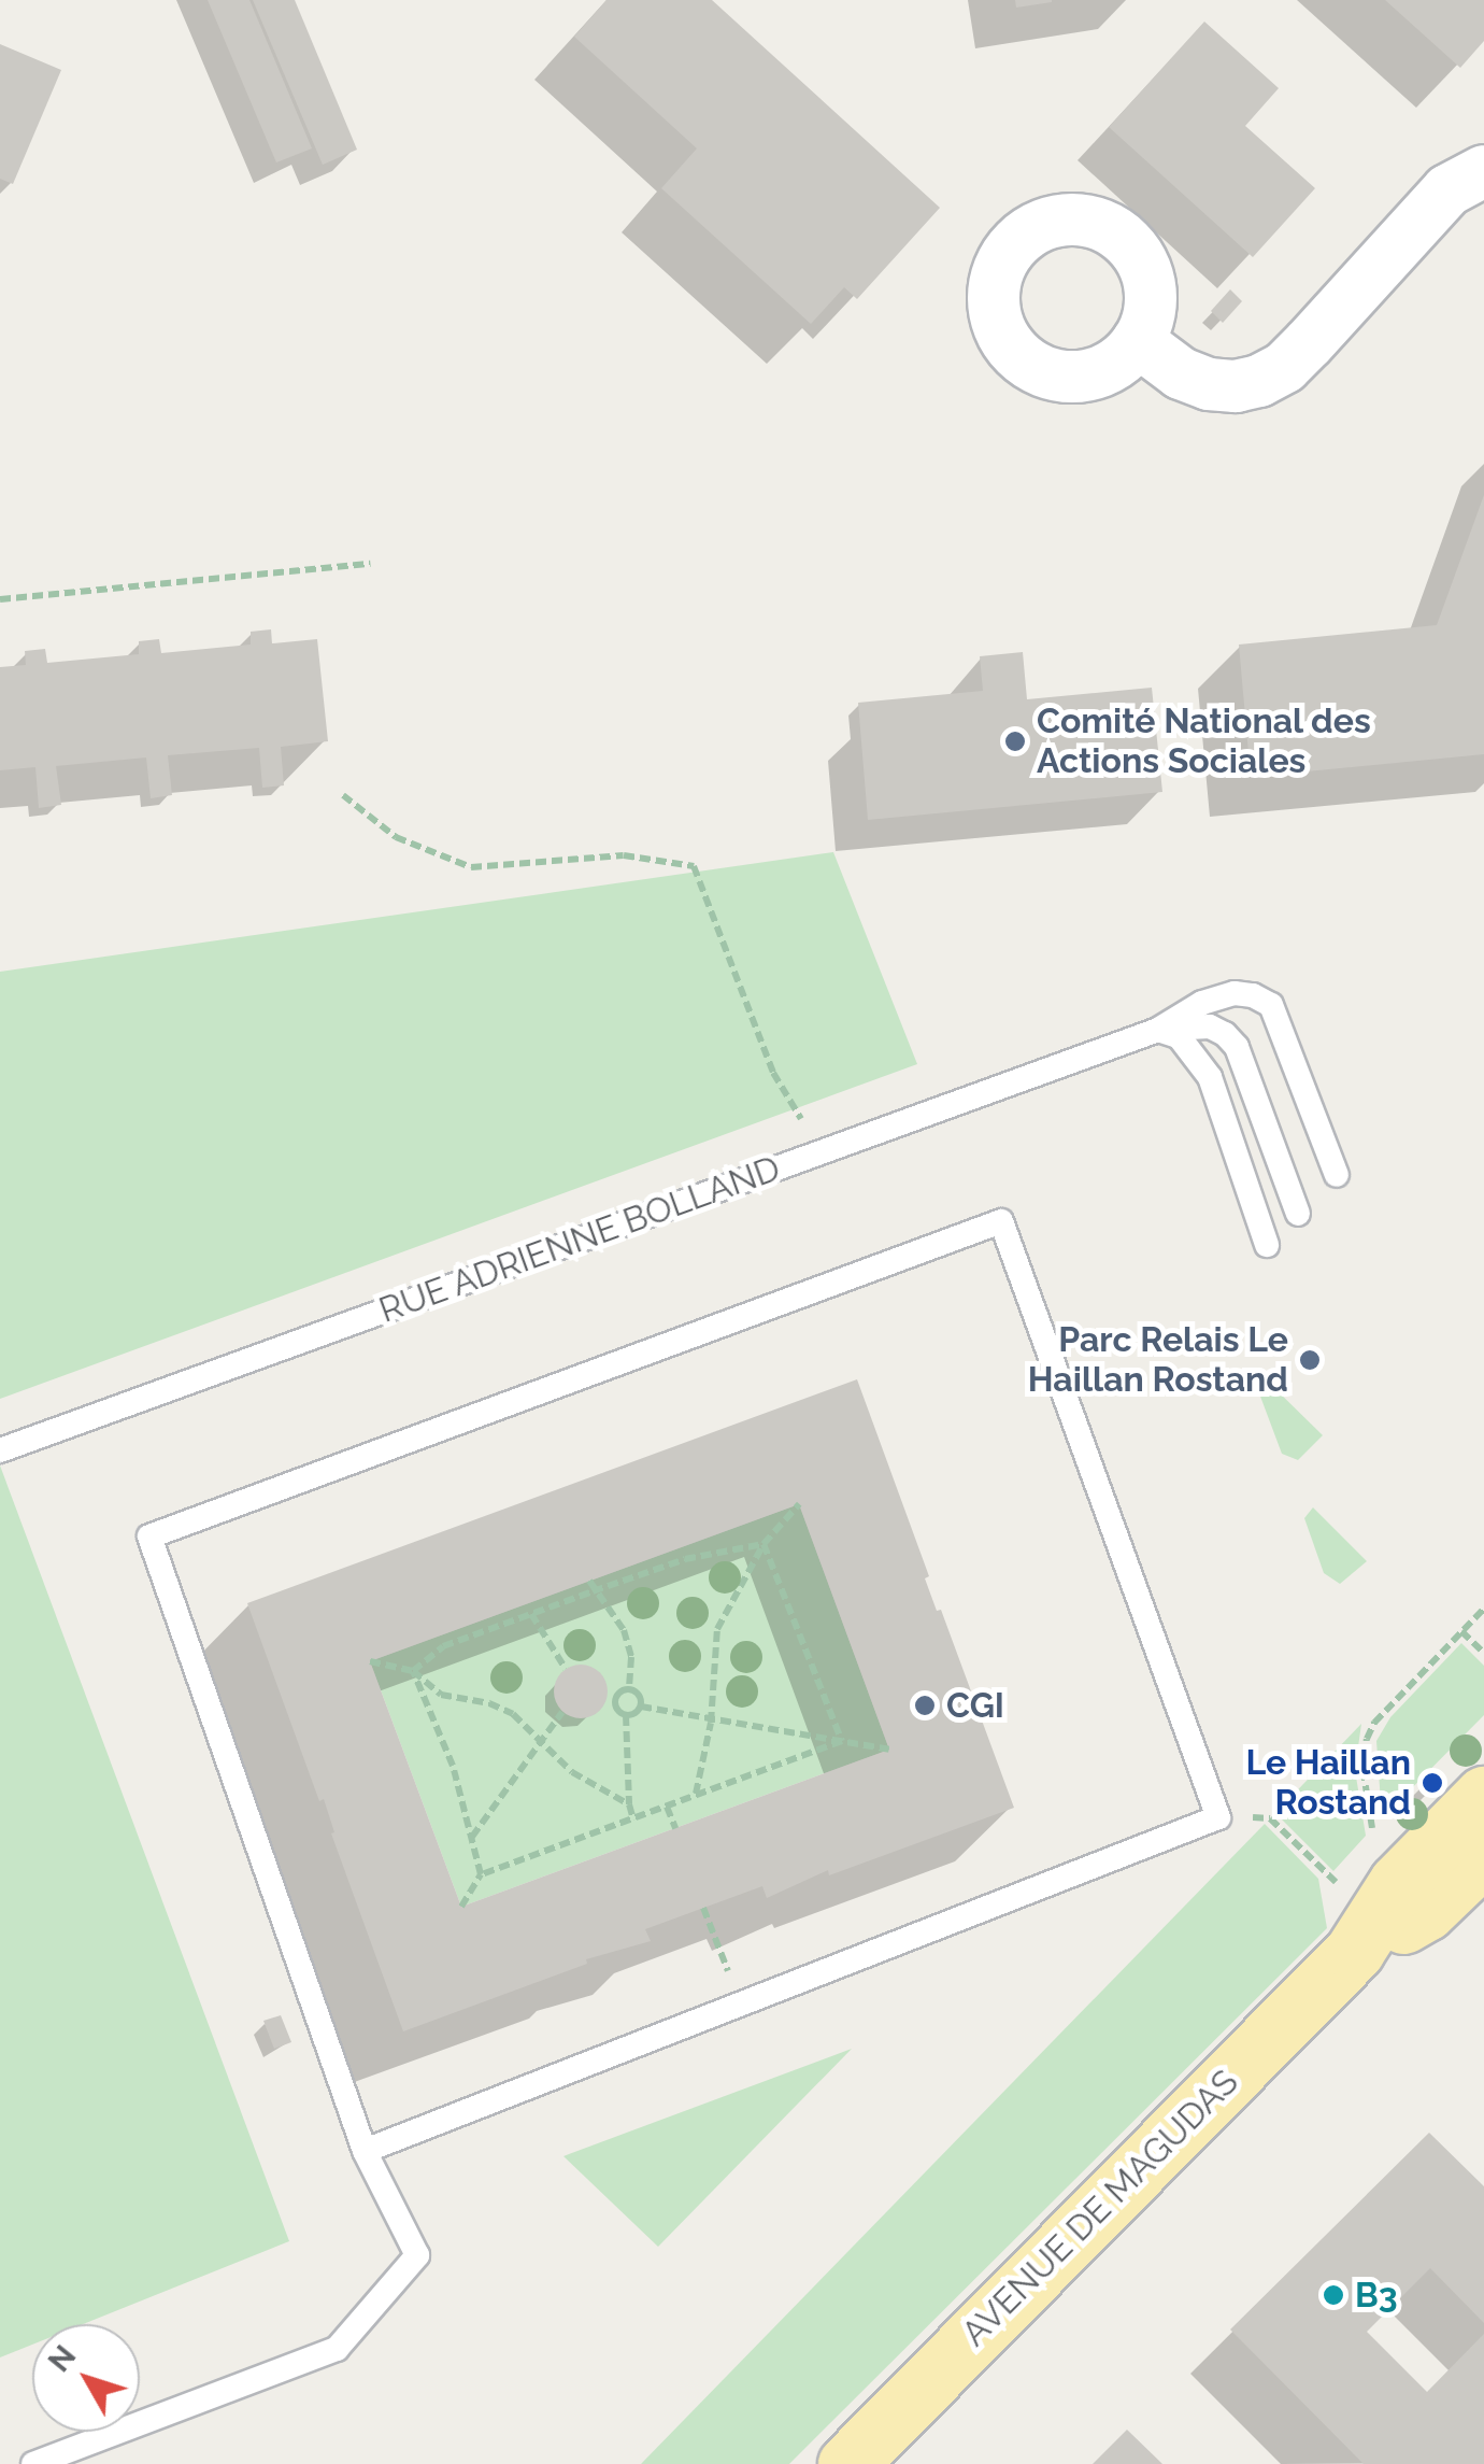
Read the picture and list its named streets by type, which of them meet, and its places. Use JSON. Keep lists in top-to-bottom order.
{
  "streets": {
    "main road": ["AVENUE DE MAGUDAS"],
    "lane": ["RUE ADRIENNE BOLLAND"]
  },
  "places": [
    "Comité National des Actions Sociales",
    "Parc Relais Le Haillan Rostand",
    "CGI",
    "Le Haillan Rostand",
    "B3"
  ],
  "north": "top left"
}
